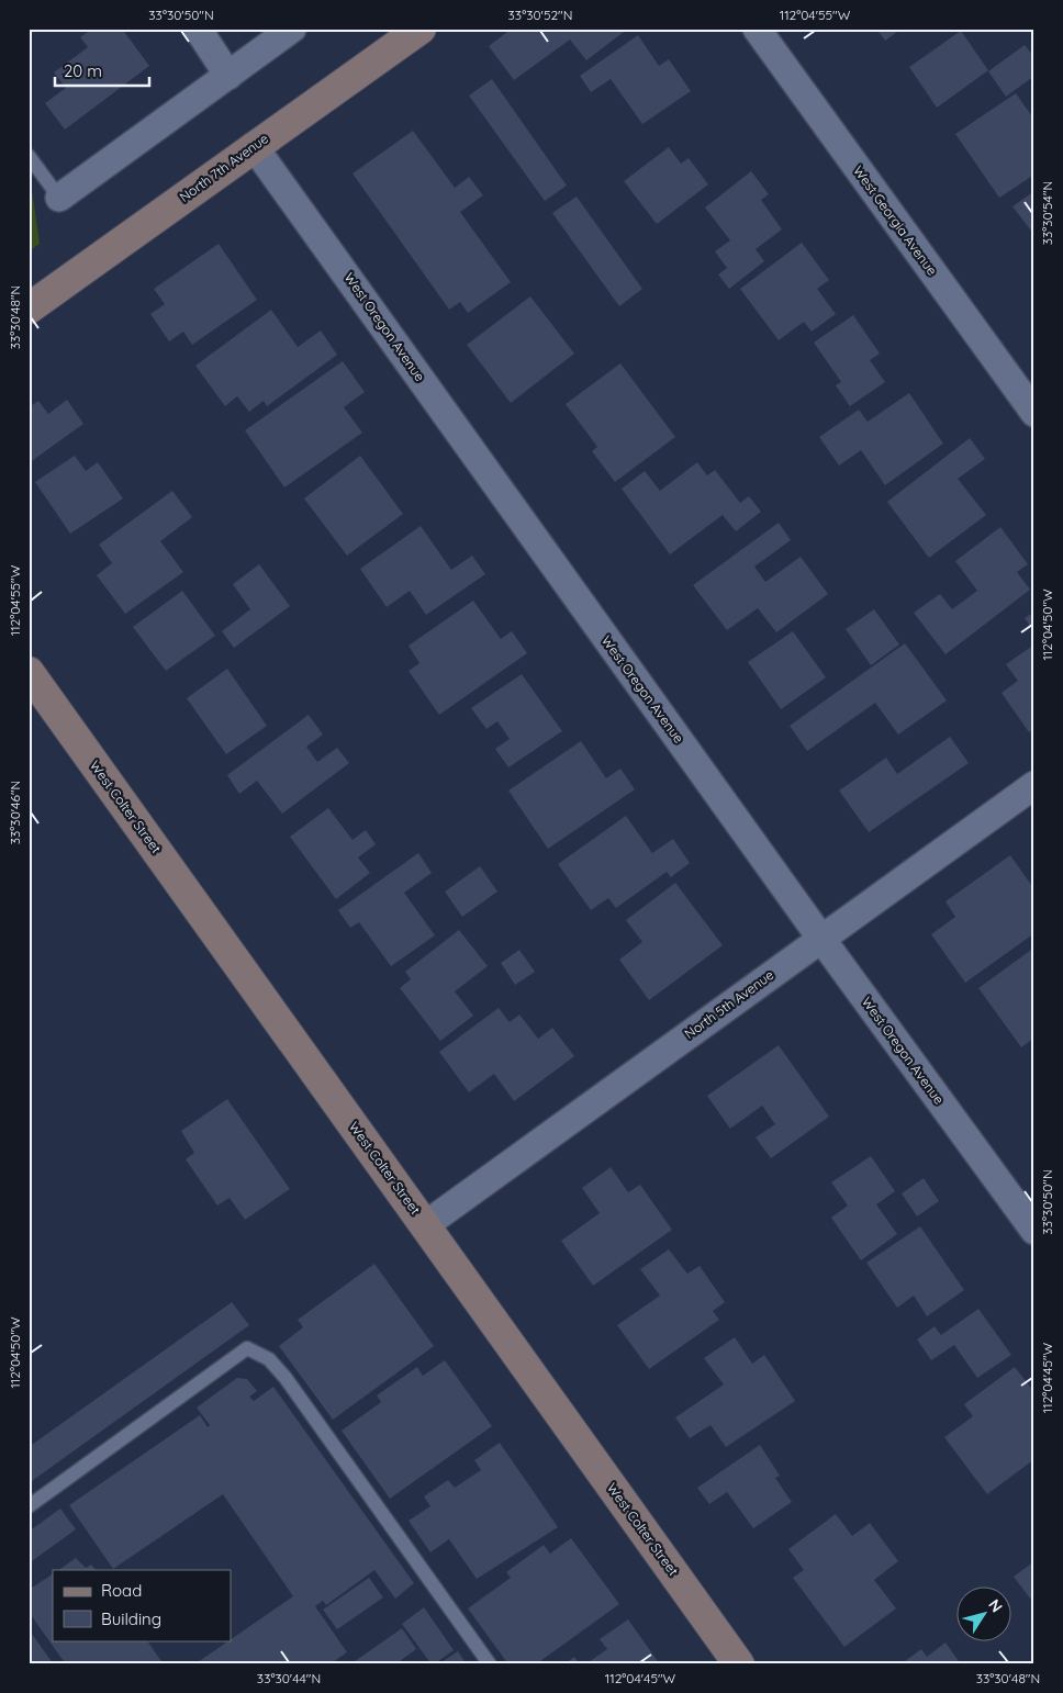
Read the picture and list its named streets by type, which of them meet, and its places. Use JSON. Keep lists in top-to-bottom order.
{
  "streets": {
    "street": [
      "North 7th Avenue",
      "West Georgia Avenue",
      "West Oregon Avenue",
      "West Colter Street",
      "North 5th Avenue"
    ]
  },
  "crossings": [
    ["North 7th Avenue", "West Oregon Avenue"],
    ["West Oregon Avenue", "North 5th Avenue"],
    ["West Colter Street", "North 5th Avenue"]
  ],
  "legend": ["Road", "Building"],
  "scale_bar": "20 m",
  "north": "top right",
  "coordinates": [
    "33°30'50\"N",
    "33°30'52\"N",
    "112°04'55\"W",
    "33°30'54\"N",
    "33°30'48\"N",
    "112°04'50\"W",
    "33°30'46\"N",
    "112°04'45\"W",
    "33°30'44\"N"
  ]
}
